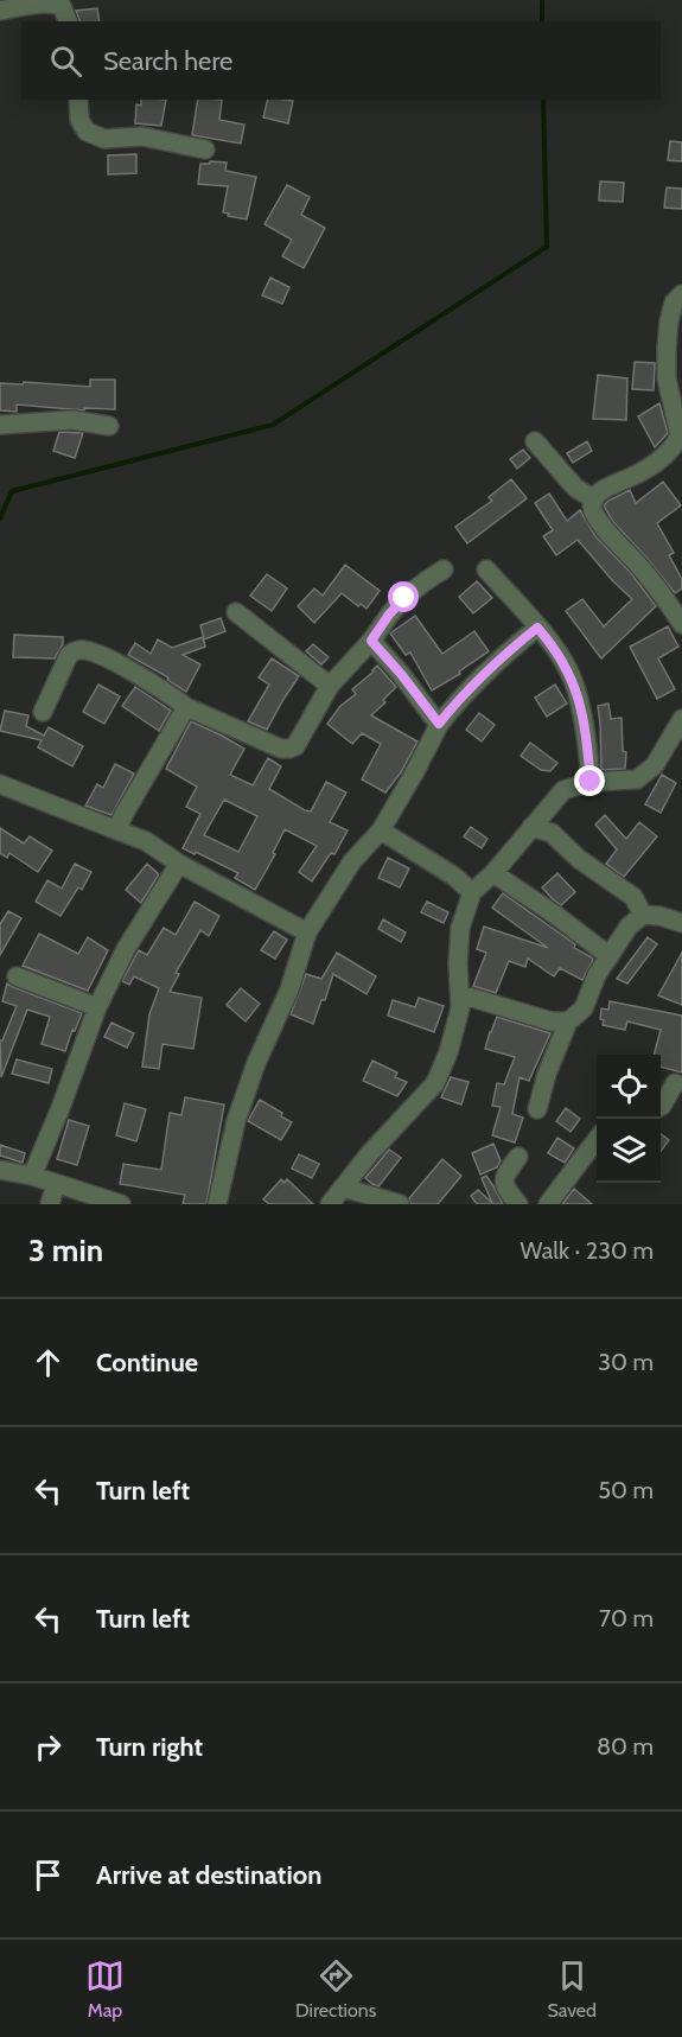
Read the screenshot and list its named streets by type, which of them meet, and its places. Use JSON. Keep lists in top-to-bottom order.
{
  "page": {
    "search": "Search here",
    "heading": ["3 min", "Walk · 230 m"],
    "list": [
      ["Continue", "30 m"],
      ["Turn left", "50 m"],
      ["Turn left", "70 m"],
      ["Turn right", "80 m"],
      "Arrive at destination"
    ],
    "nav": ["Map", "Directions", "Saved"]
  }
}
